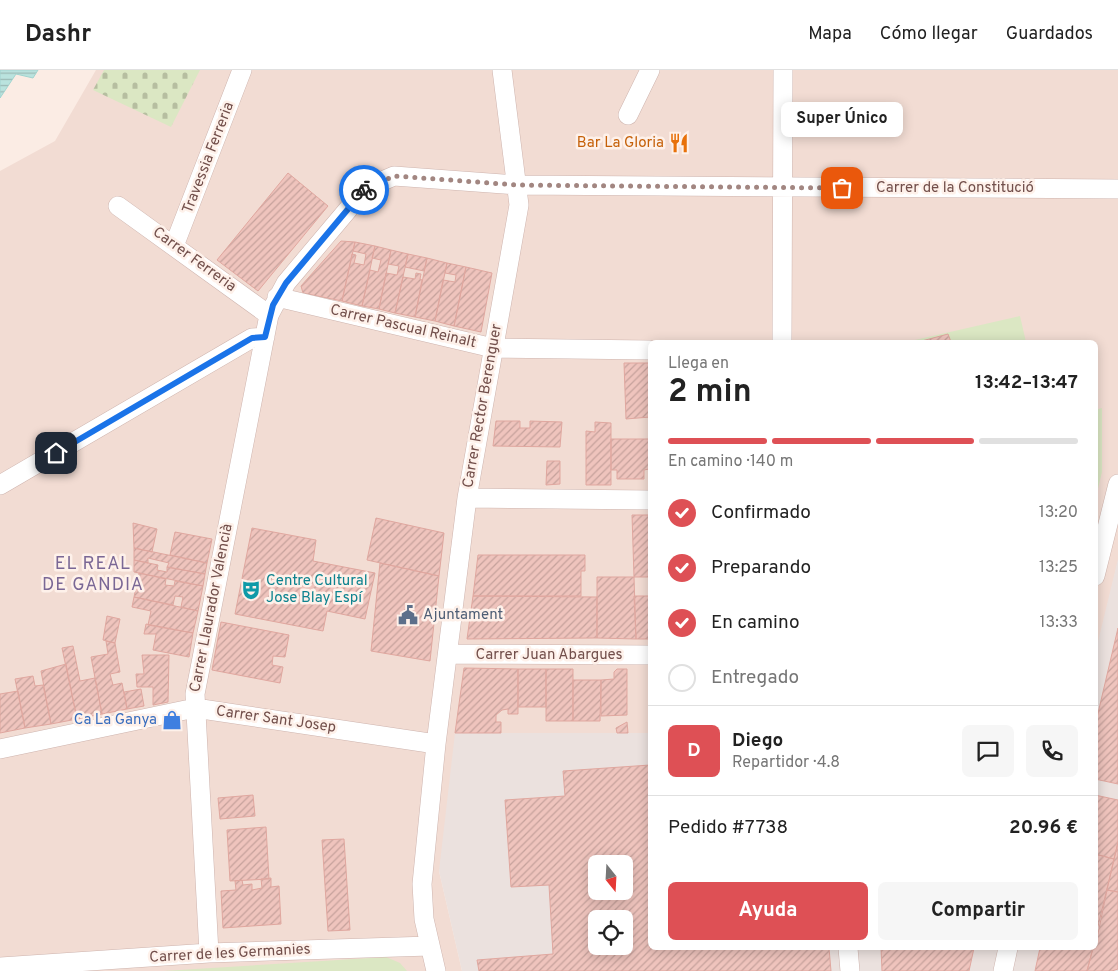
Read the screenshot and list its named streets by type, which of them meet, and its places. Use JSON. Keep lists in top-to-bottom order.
{
  "streets": {
    "street": [
      "Travessia Ferreria",
      "Carrer de la Constitució",
      "Carrer Ferreria",
      "Carrer Pascual Reinalt",
      "Carrer Rector Berenguer",
      "Carrer Llaurador Valencià",
      "Carrer Juan Abargues",
      "Carrer Sant Josep",
      "Carrer de les Germanies"
    ]
  },
  "crossings": [
    ["Travessia Ferreria", "Carrer Ferreria"],
    ["Carrer de la Constitució", "Carrer Pascual Reinalt"],
    ["Carrer de la Constitució", "Carrer Rector Berenguer"],
    ["Carrer de la Constitució", "Carrer Llaurador Valencià"],
    ["Carrer Ferreria", "Carrer Llaurador Valencià"],
    ["Carrer Pascual Reinalt", "Carrer Rector Berenguer"],
    ["Carrer Pascual Reinalt", "Carrer Llaurador Valencià"],
    ["Carrer Rector Berenguer", "Carrer Juan Abargues"],
    ["Carrer Rector Berenguer", "Carrer Sant Josep"],
    ["Carrer Rector Berenguer", "Carrer de les Germanies"],
    ["Carrer Llaurador Valencià", "Carrer Sant Josep"],
    ["Carrer Llaurador Valencià", "Carrer de les Germanies"]
  ],
  "districts": ["EL REAL DE GANDIA"],
  "places": {
    "restaurant": ["Bar La Gloria"],
    "other": ["Super Único"],
    "theatre": ["Centre Cultural Jose Blay Espí"],
    "public building": ["Ajuntament"],
    "shop": ["Ca La Ganya"]
  },
  "north": "bottom",
  "page": {
    "header": "Dashr",
    "nav": ["Mapa", "Cómo llegar", "Guardados"],
    "bubble": "Super Único",
    "heading": ["2 min", "Llega en", "13:42–13:47"],
    "panel": [
      "Diego",
      "Repartidor · 4.8",
      "Pedido #7738",
      "20.96 €"
    ],
    "bar": "En camino · 140 m",
    "list": [
      ["Confirmado", "13:20"],
      ["Preparando", "13:25"],
      ["En camino", "13:33"],
      "Entregado"
    ],
    "round": "D",
    "buttons": ["Ayuda", "Compartir"]
  }
}
